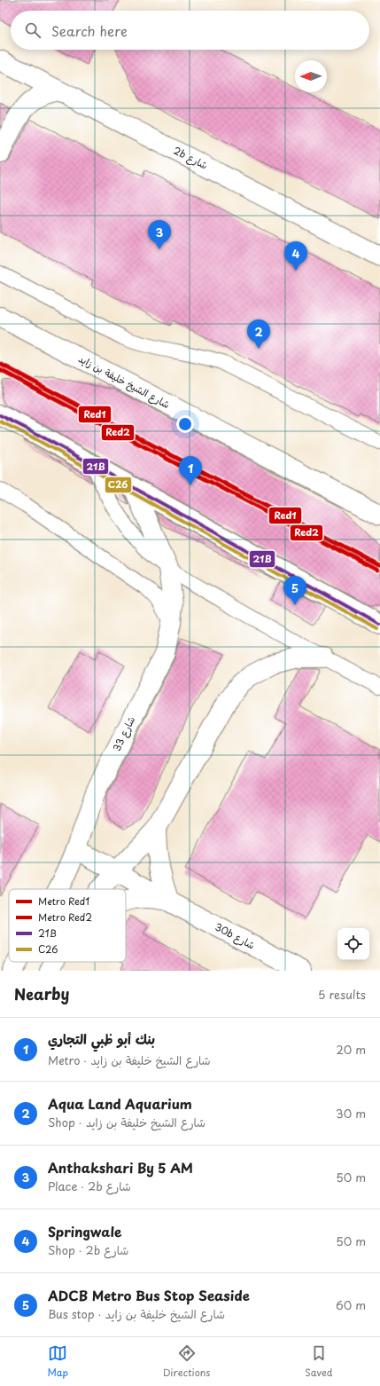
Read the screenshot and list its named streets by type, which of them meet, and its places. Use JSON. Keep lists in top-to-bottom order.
{
  "streets": {
    "street": [
      "2b شارع",
      "شارع الشيخ خليفة بن زايد",
      "شارع 33",
      "30b شارع"
    ]
  },
  "crossings": [
    ["شارع 33", "30b شارع"]
  ],
  "lines": [
    "metro line Red1",
    "metro line Red2",
    "transit line 21B",
    "transit line C26"
  ],
  "legend": [
    "Metro Red1",
    "Metro Red2",
    "21B",
    "C26"
  ],
  "north": "left",
  "page": {
    "search": "Search here",
    "pins": [
      "3",
      "4",
      "2",
      "1",
      "5"
    ],
    "heading": ["Nearby", "5 results"],
    "list": [
      {
        "mark": "1",
        "name": "بنك أبو ظبي التجاري",
        "note": "Metro · شارع الشيخ خليفة بن زايد",
        "value": "20 m"
      },
      {
        "mark": "2",
        "name": "Aqua Land Aquarium",
        "note": "Shop · شارع الشيخ خليفة بن زايد",
        "value": "30 m"
      },
      {
        "mark": "3",
        "name": "Anthakshari By 5 AM",
        "note": "Place · 2b شارع",
        "value": "50 m"
      },
      {
        "mark": "4",
        "name": "Springwale",
        "note": "Shop · 2b شارع",
        "value": "50 m"
      },
      {
        "mark": "5",
        "name": "ADCB Metro Bus Stop Seaside",
        "note": "Bus stop · شارع الشيخ خليفة بن زايد",
        "value": "60 m"
      }
    ],
    "nav": ["Map", "Directions", "Saved"]
  }
}
